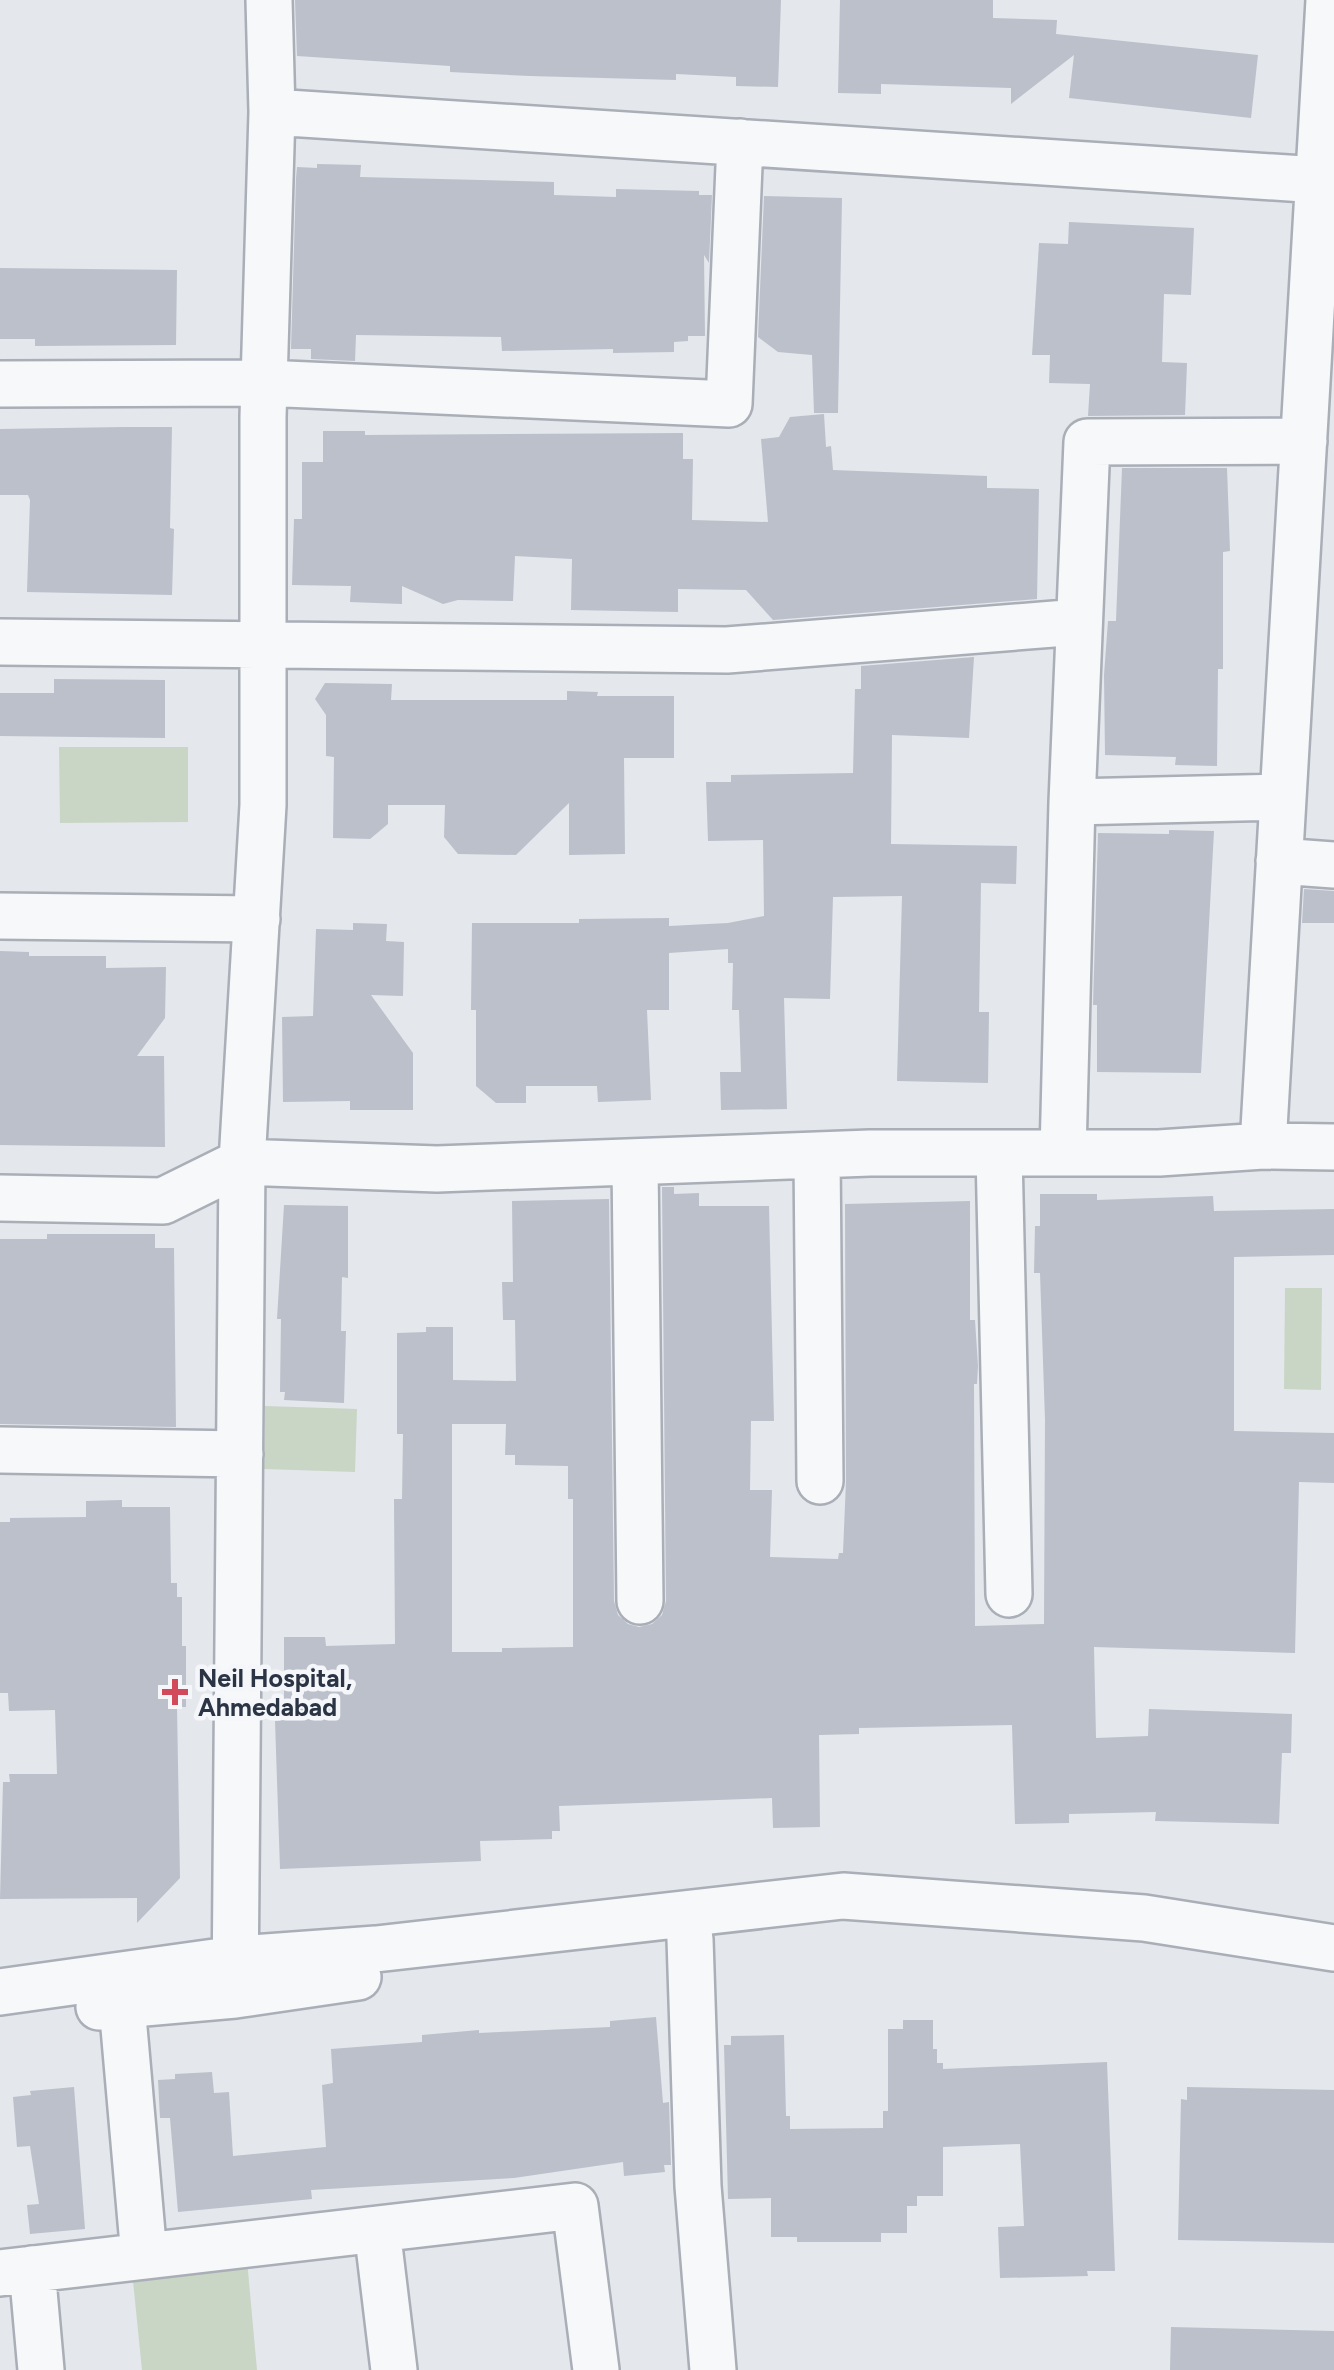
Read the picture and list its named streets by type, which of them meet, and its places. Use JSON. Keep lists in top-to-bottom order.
{
  "places": {
    "health": ["Neil Hospital, Ahmedabad"]
  }
}
